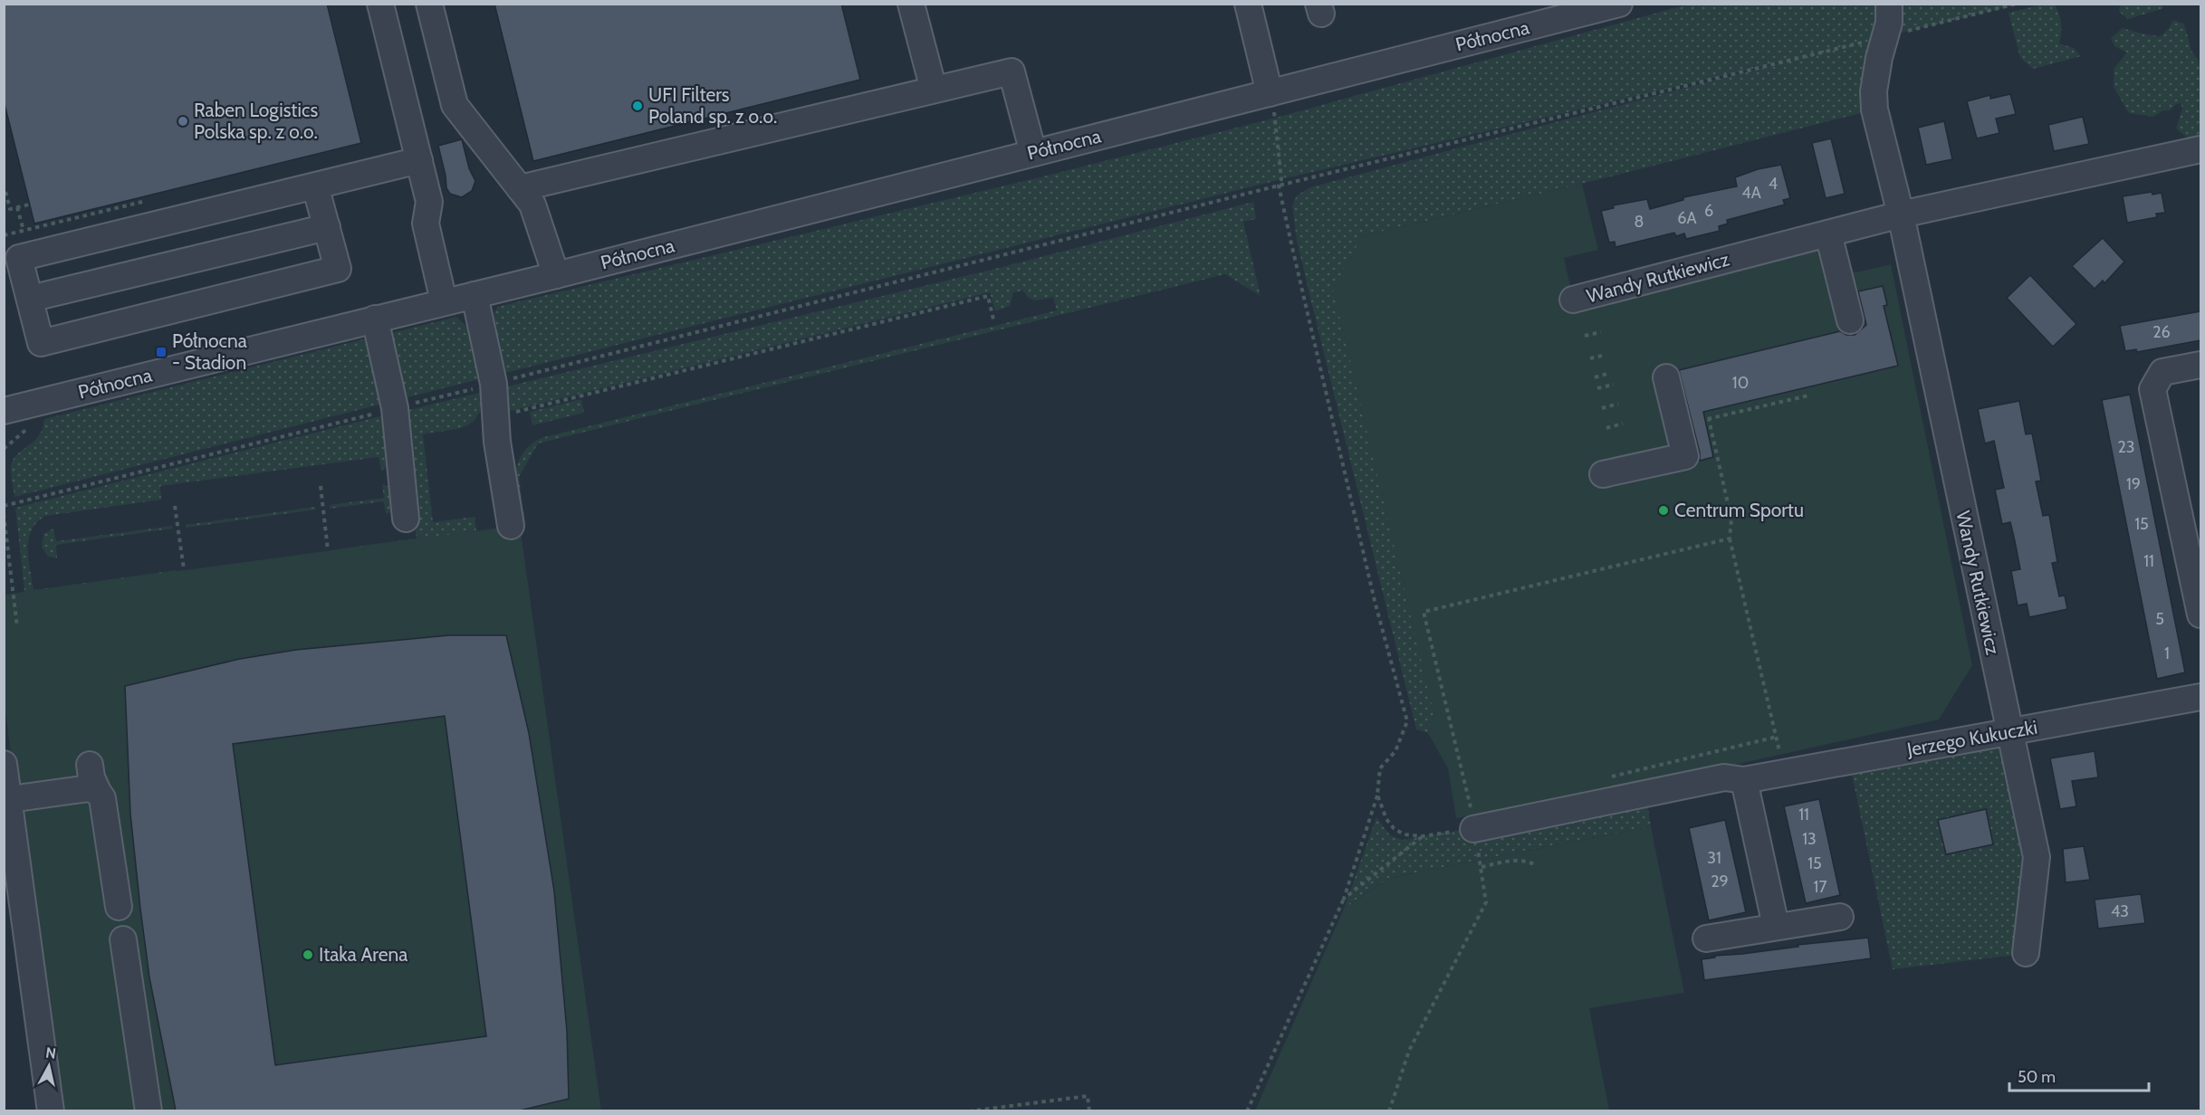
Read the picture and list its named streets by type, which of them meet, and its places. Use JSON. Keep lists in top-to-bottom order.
{
  "streets": {
    "street": ["Północna", "Wandy Rutkiewicz", "Jerzego Kukuczki"]
  },
  "crossings": [
    ["Wandy Rutkiewicz", "Jerzego Kukuczki"]
  ],
  "places": {
    "other": [
      "UFI Filters Poland sp. z o.o.",
      "Raben Logistics Polska sp. z o.o.",
      "Centrum Sportu",
      "Itaka Arena"
    ],
    "transit": ["Północna - Stadion"]
  },
  "house_numbers": [
    "4",
    "4A",
    "6",
    "6A",
    "8",
    "26",
    "10",
    "23",
    "19",
    "15",
    "11",
    "5",
    "1",
    "11",
    "13",
    "31",
    "15",
    "29",
    "17",
    "43"
  ],
  "scale_bar": "50 m",
  "north": "top"
}
